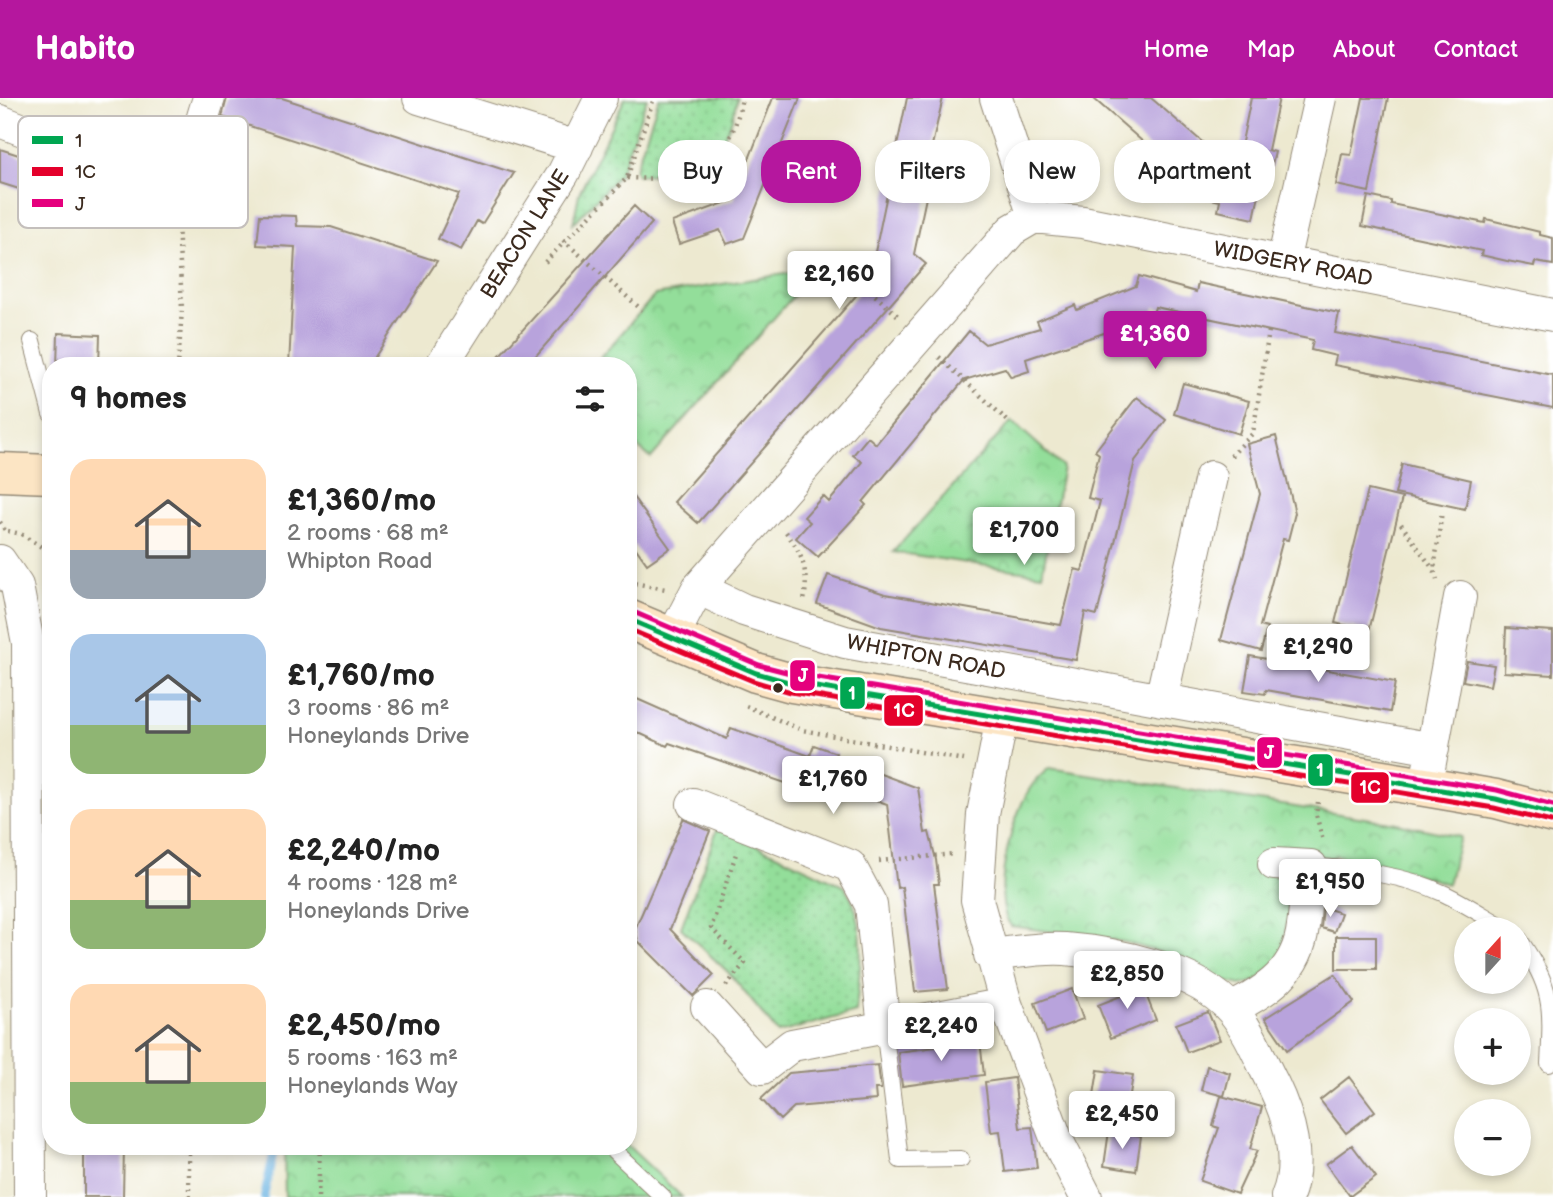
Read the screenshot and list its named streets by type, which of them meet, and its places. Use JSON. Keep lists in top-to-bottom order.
{
  "streets": {
    "street": ["BEACON LANE", "WIDGERY ROAD", "WHIPTON ROAD"]
  },
  "lines": ["transit line J", "transit line 1", "transit line 1C"],
  "legend": ["1", "1C", "J"],
  "north": "top",
  "page": {
    "header": "Habito",
    "nav": [
      "Home",
      "Map",
      "About",
      "Contact"
    ],
    "chip": [
      "Buy",
      "Rent",
      "Filters",
      "New",
      "Apartment"
    ],
    "price": [
      "£2,160",
      "£1,360",
      "£1,700",
      "£1,290",
      "£1,760",
      "£1,950",
      "£2,850",
      "£2,240",
      "£2,450"
    ],
    "heading": "9 homes",
    "list": [
      {
        "name": "£1,360/mo",
        "note": "2 rooms · 68 m² · Whipton Road"
      },
      {
        "name": "£1,760/mo",
        "note": "3 rooms · 86 m² · Honeylands Drive"
      },
      {
        "name": "£2,240/mo",
        "note": "4 rooms · 128 m² · Honeylands Drive"
      },
      {
        "name": "£2,450/mo",
        "note": "5 rooms · 163 m² · Honeylands Way"
      }
    ],
    "map_buttons": ["+", "−"]
  }
}
